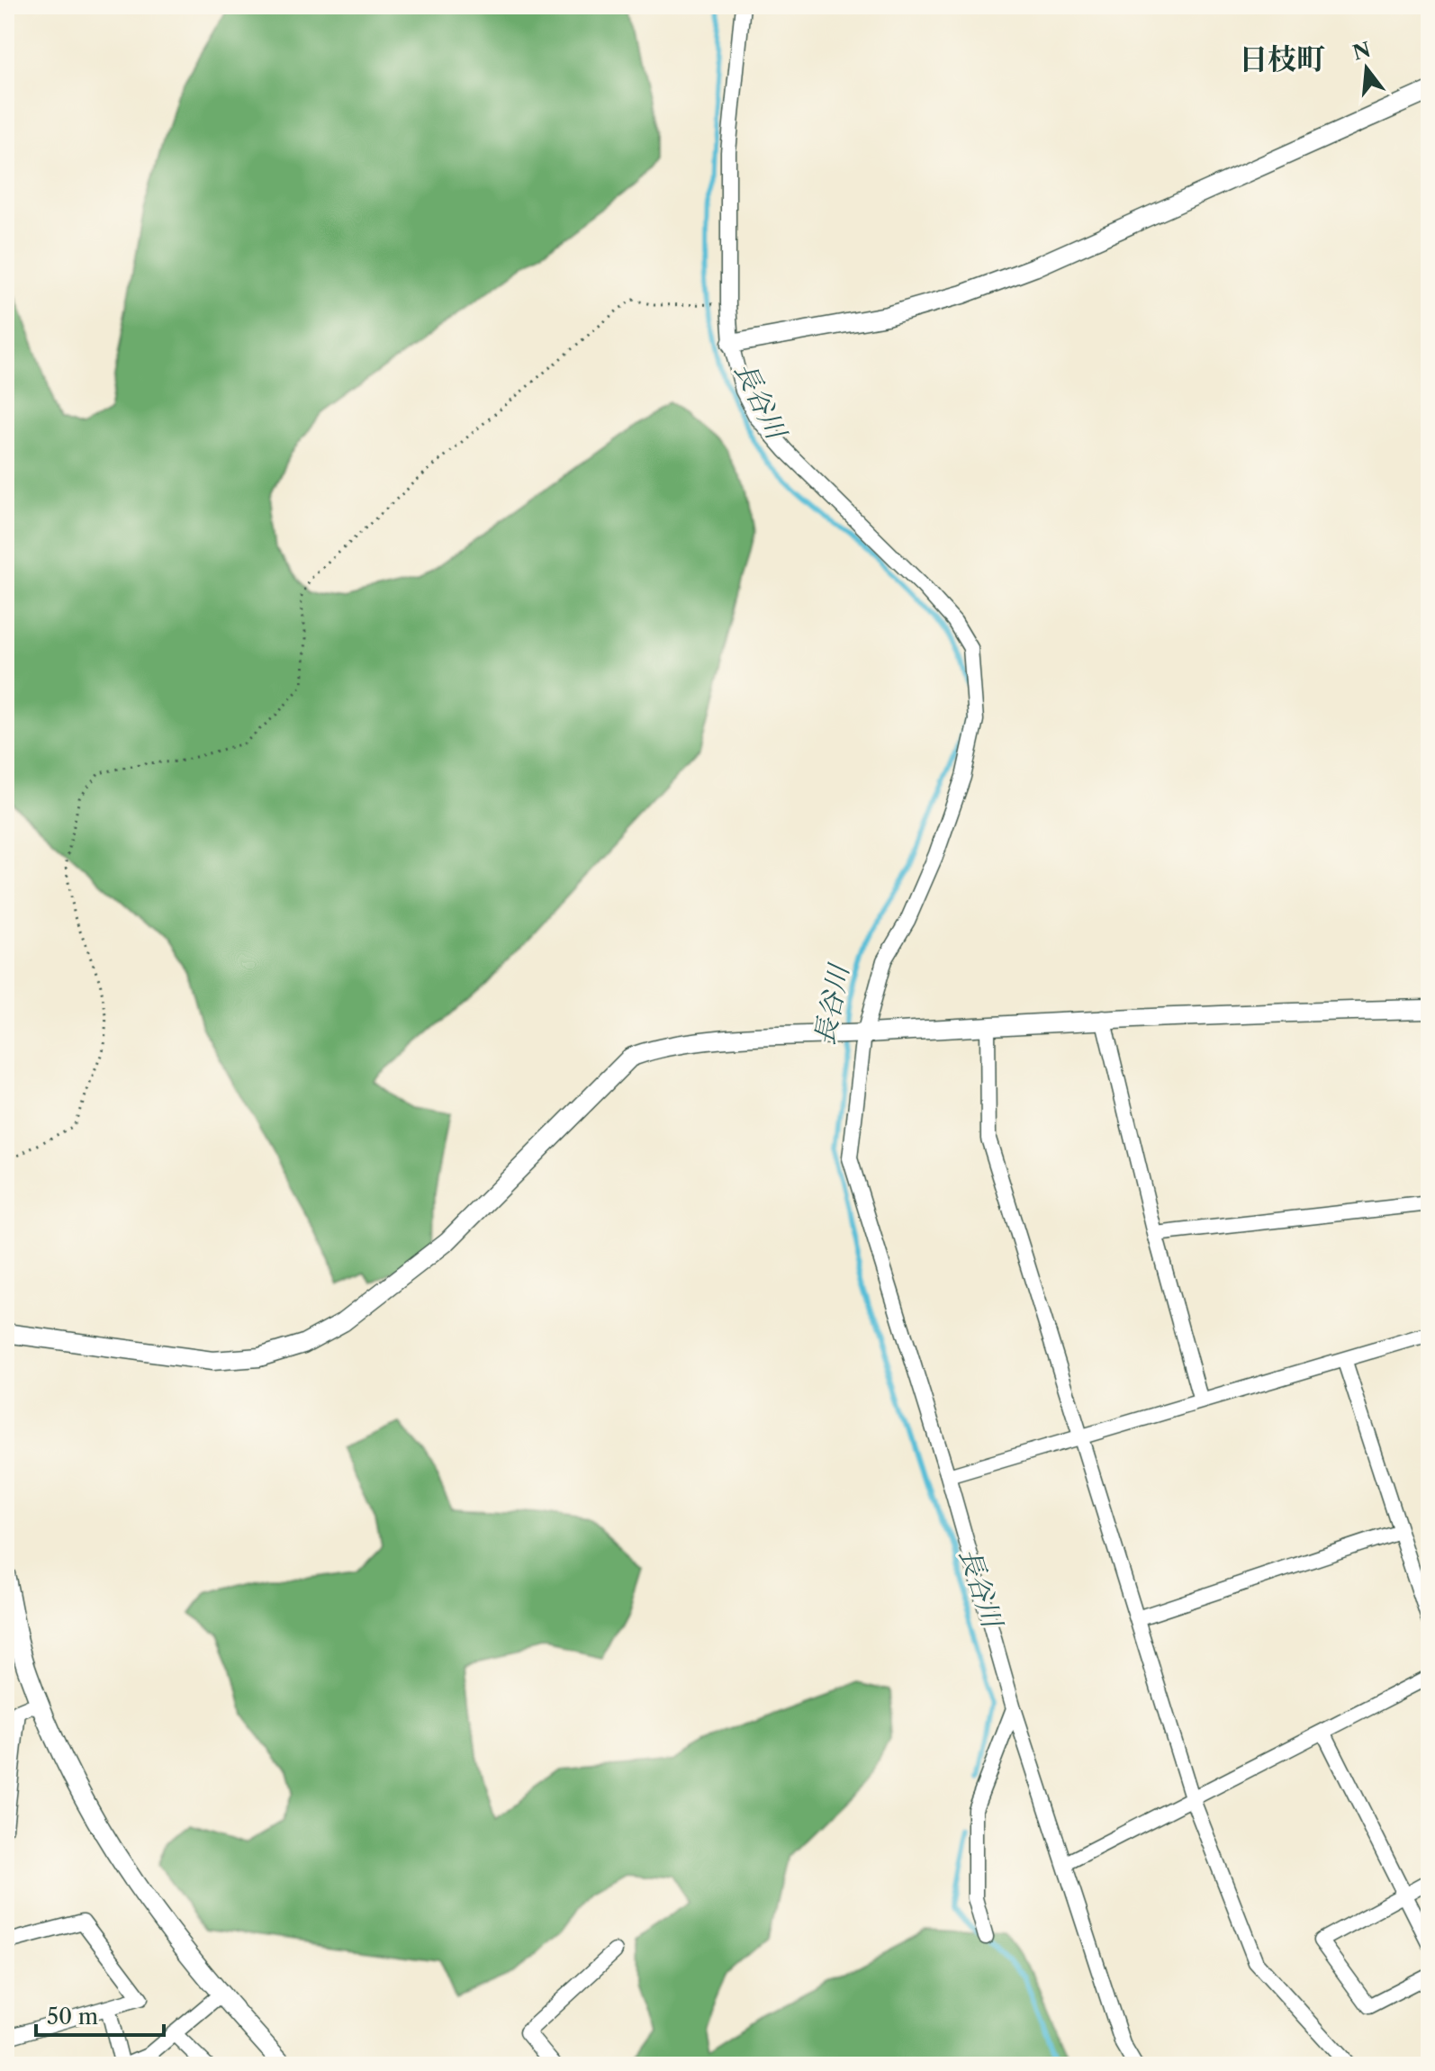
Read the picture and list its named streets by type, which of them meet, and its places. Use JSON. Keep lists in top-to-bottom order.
{
  "districts": ["日枝町"],
  "water": ["長谷川"],
  "scale_bar": "50 m",
  "north": "top"
}
